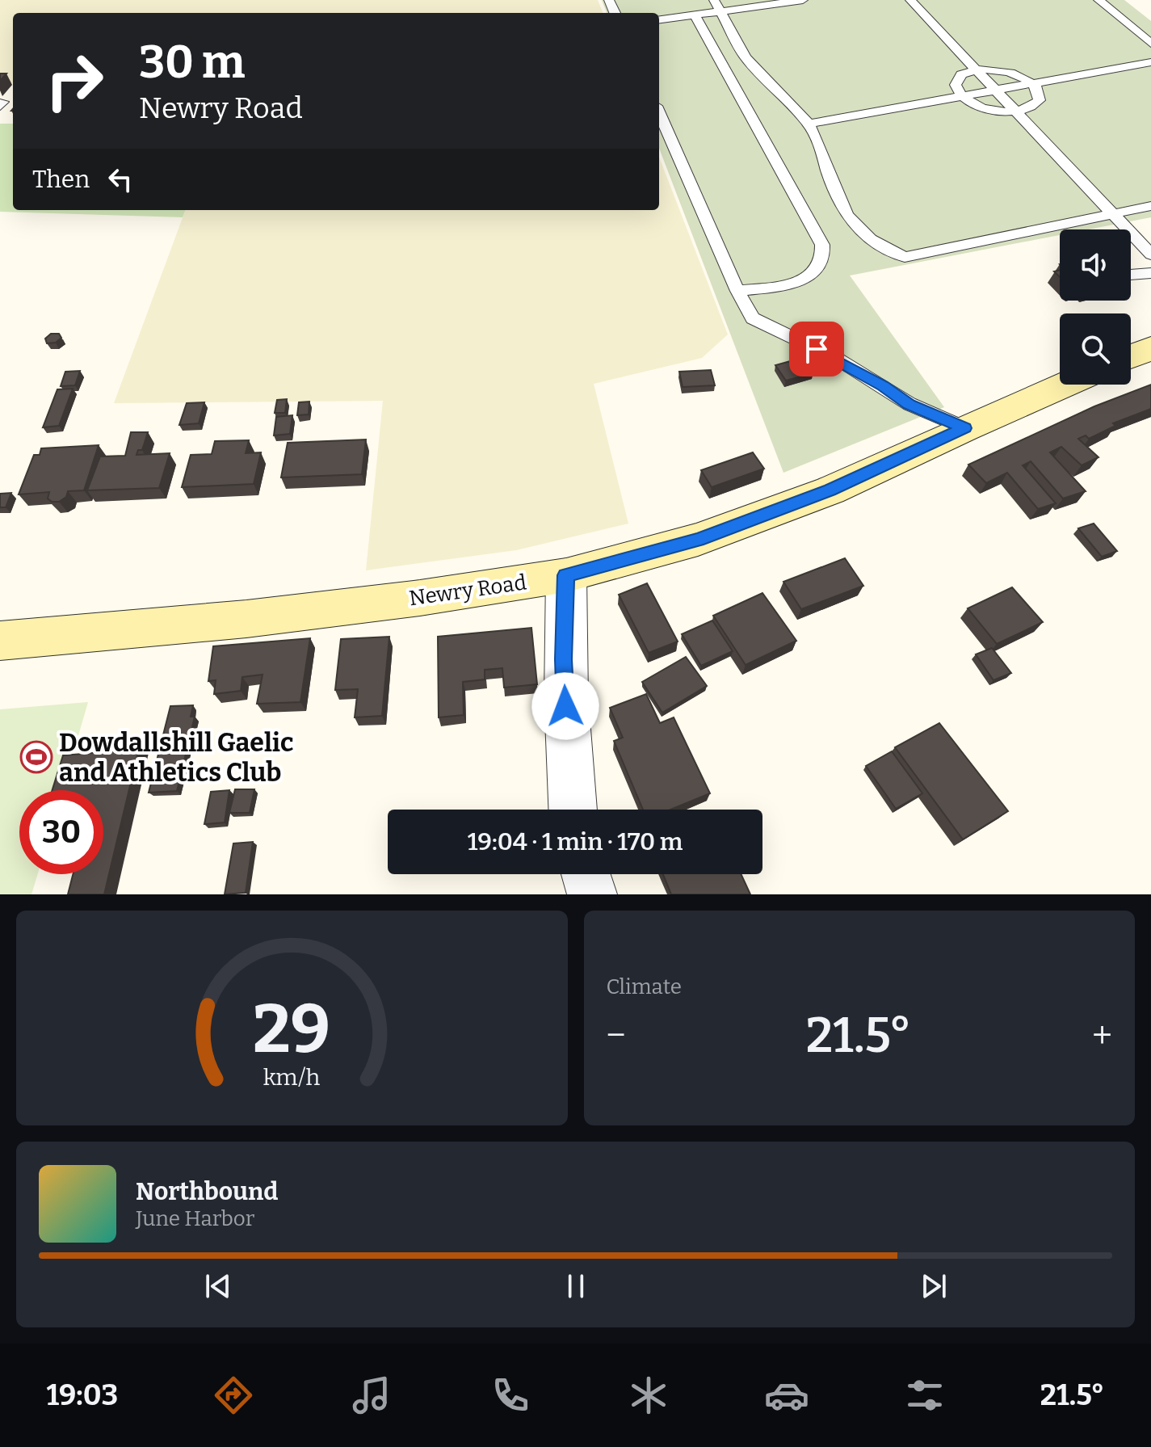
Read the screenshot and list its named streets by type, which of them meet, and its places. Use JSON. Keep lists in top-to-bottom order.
{
  "streets": {
    "main road": ["Newry Road"]
  },
  "places": {
    "sports": ["Dowdallshill Gaelic and Athletics Club"]
  },
  "page": {
    "turn": ["30 m", "Newry Road"],
    "then": "Then",
    "limit": "30",
    "trip": "19:04 · 1 min · 170 m",
    "tile": "Climate",
    "heat": ["−", "21.5°", "+"],
    "song": ["Northbound", "June Harbor"],
    "tabs": ["19:03", "21.5°"],
    "gauge": ["29", "km/h"]
  }
}
